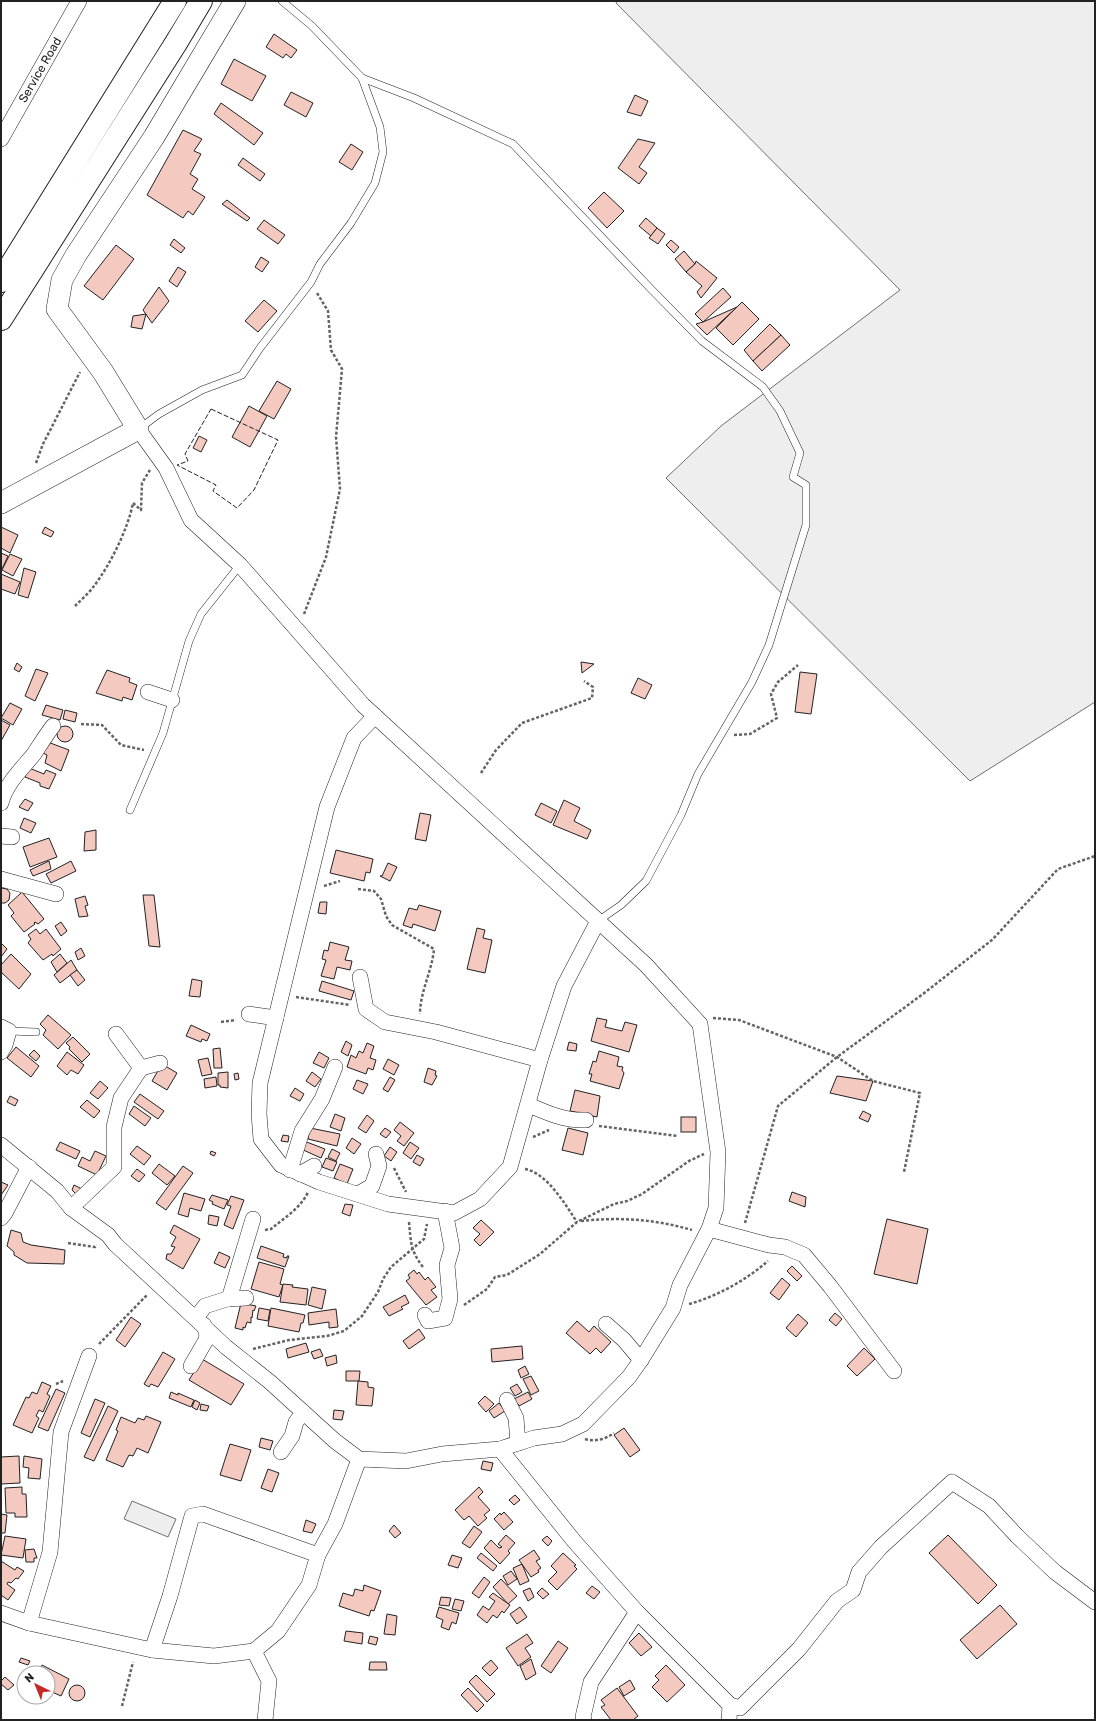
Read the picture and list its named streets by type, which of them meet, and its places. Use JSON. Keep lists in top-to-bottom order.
{
  "streets": {
    "street": ["Service Road"]
  },
  "north": "top left"
}
